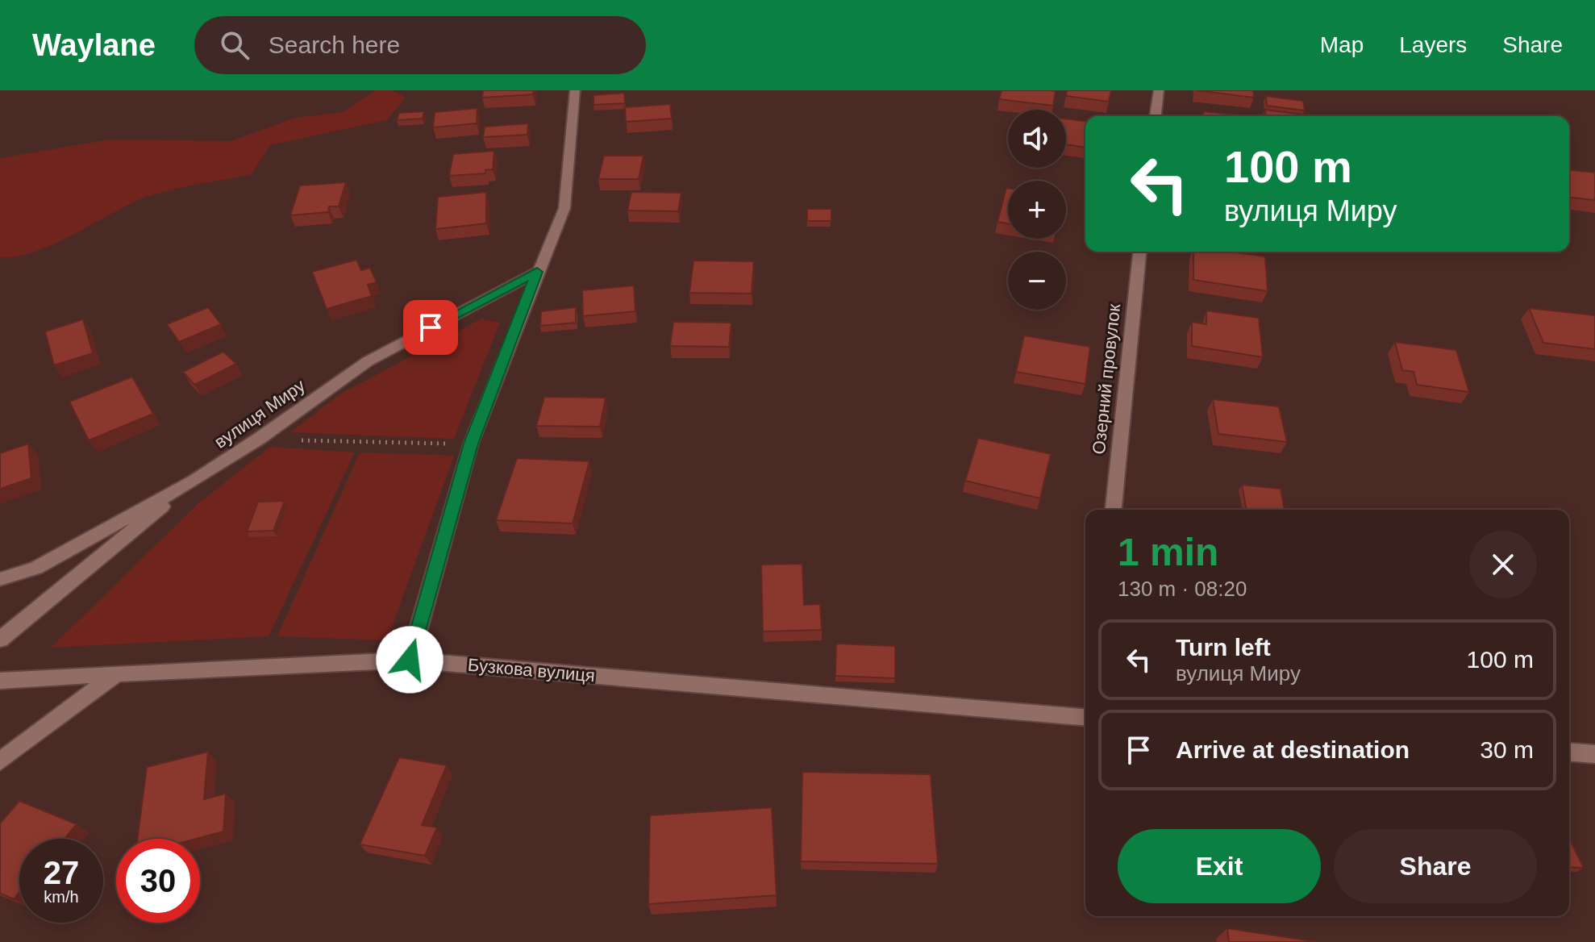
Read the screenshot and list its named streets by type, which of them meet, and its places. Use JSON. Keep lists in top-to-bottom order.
{
  "streets": {
    "street": ["Озерний провулок", "вулиця Миру", "Бузкова вулиця"]
  },
  "page": {
    "header": "Waylane",
    "search": "Search here",
    "nav": ["Map", "Layers", "Share"],
    "map_buttons": ["+", "−"],
    "turn": ["100 m", "вулиця Миру"],
    "heading": ["1 min", "130 m · 08:20"],
    "list": [
      {
        "name": "Turn left",
        "note": "вулиця Миру",
        "value": "100 m"
      },
      {
        "name": "Arrive at destination",
        "value": "30 m"
      }
    ],
    "buttons": ["Exit", "Share"],
    "speed": "27 km/h",
    "limit": "30"
  }
}
